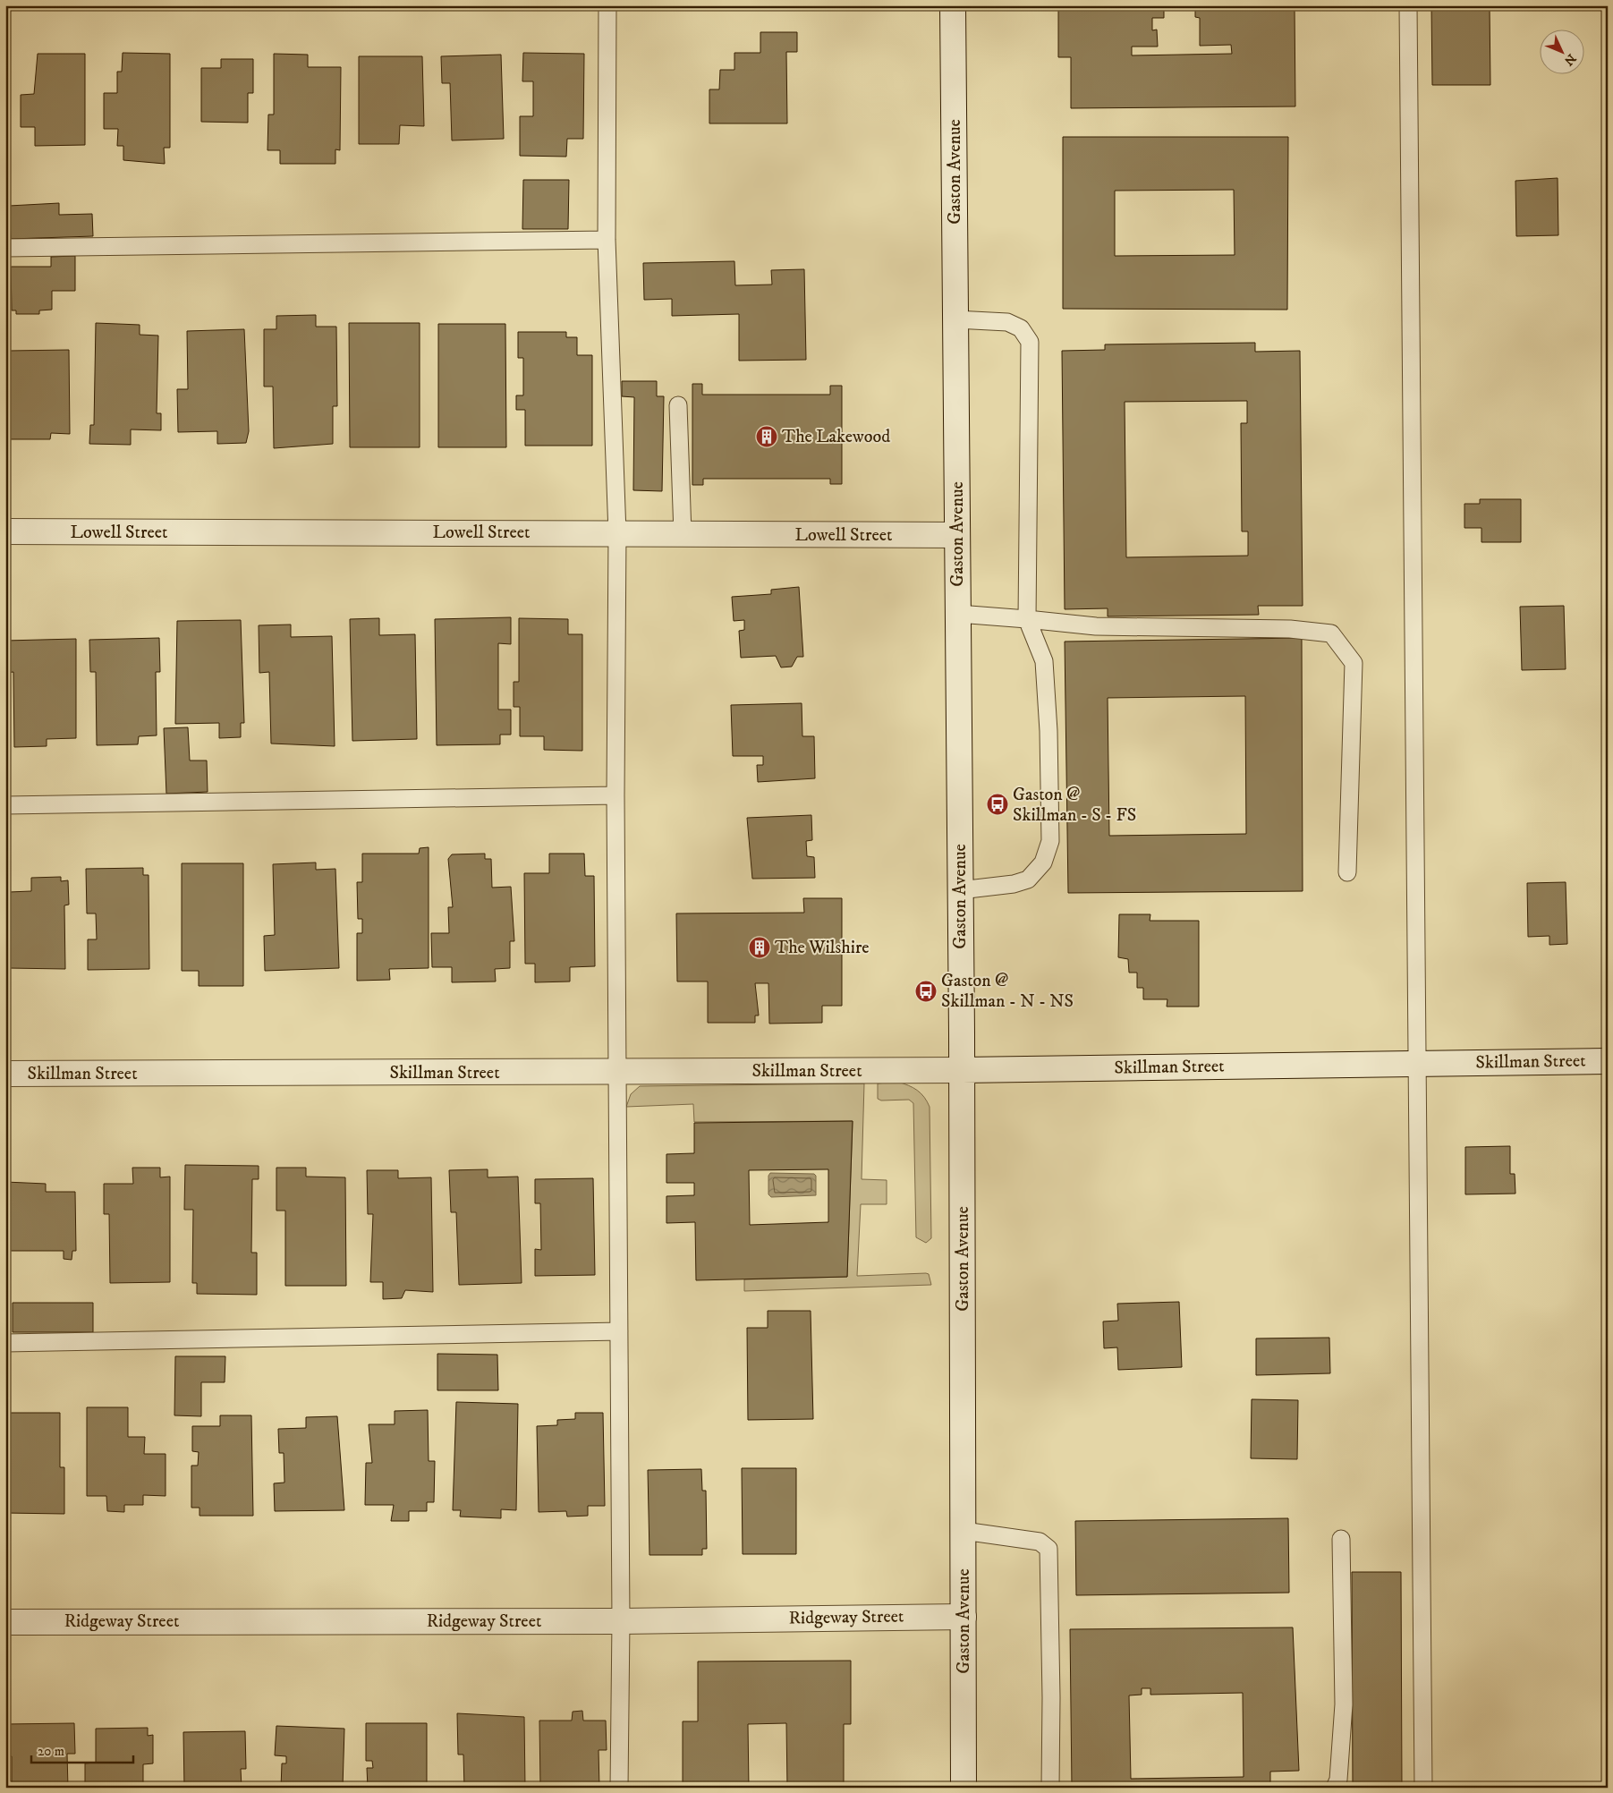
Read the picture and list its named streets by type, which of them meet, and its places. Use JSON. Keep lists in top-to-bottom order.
{
  "streets": {
    "street": [
      "Gaston Avenue",
      "Lowell Street",
      "Skillman Street",
      "Ridgeway Street"
    ]
  },
  "crossings": [
    ["Gaston Avenue", "Lowell Street"],
    ["Gaston Avenue", "Skillman Street"],
    ["Gaston Avenue", "Ridgeway Street"]
  ],
  "places": {
    "building": ["The Lakewood", "The Wilshire"],
    "bus stop": ["Gaston @ Skillman - S - FS", "Gaston @ Skillman - N - NS"]
  },
  "scale_bar": "20 m",
  "north": "bottom right"
}
